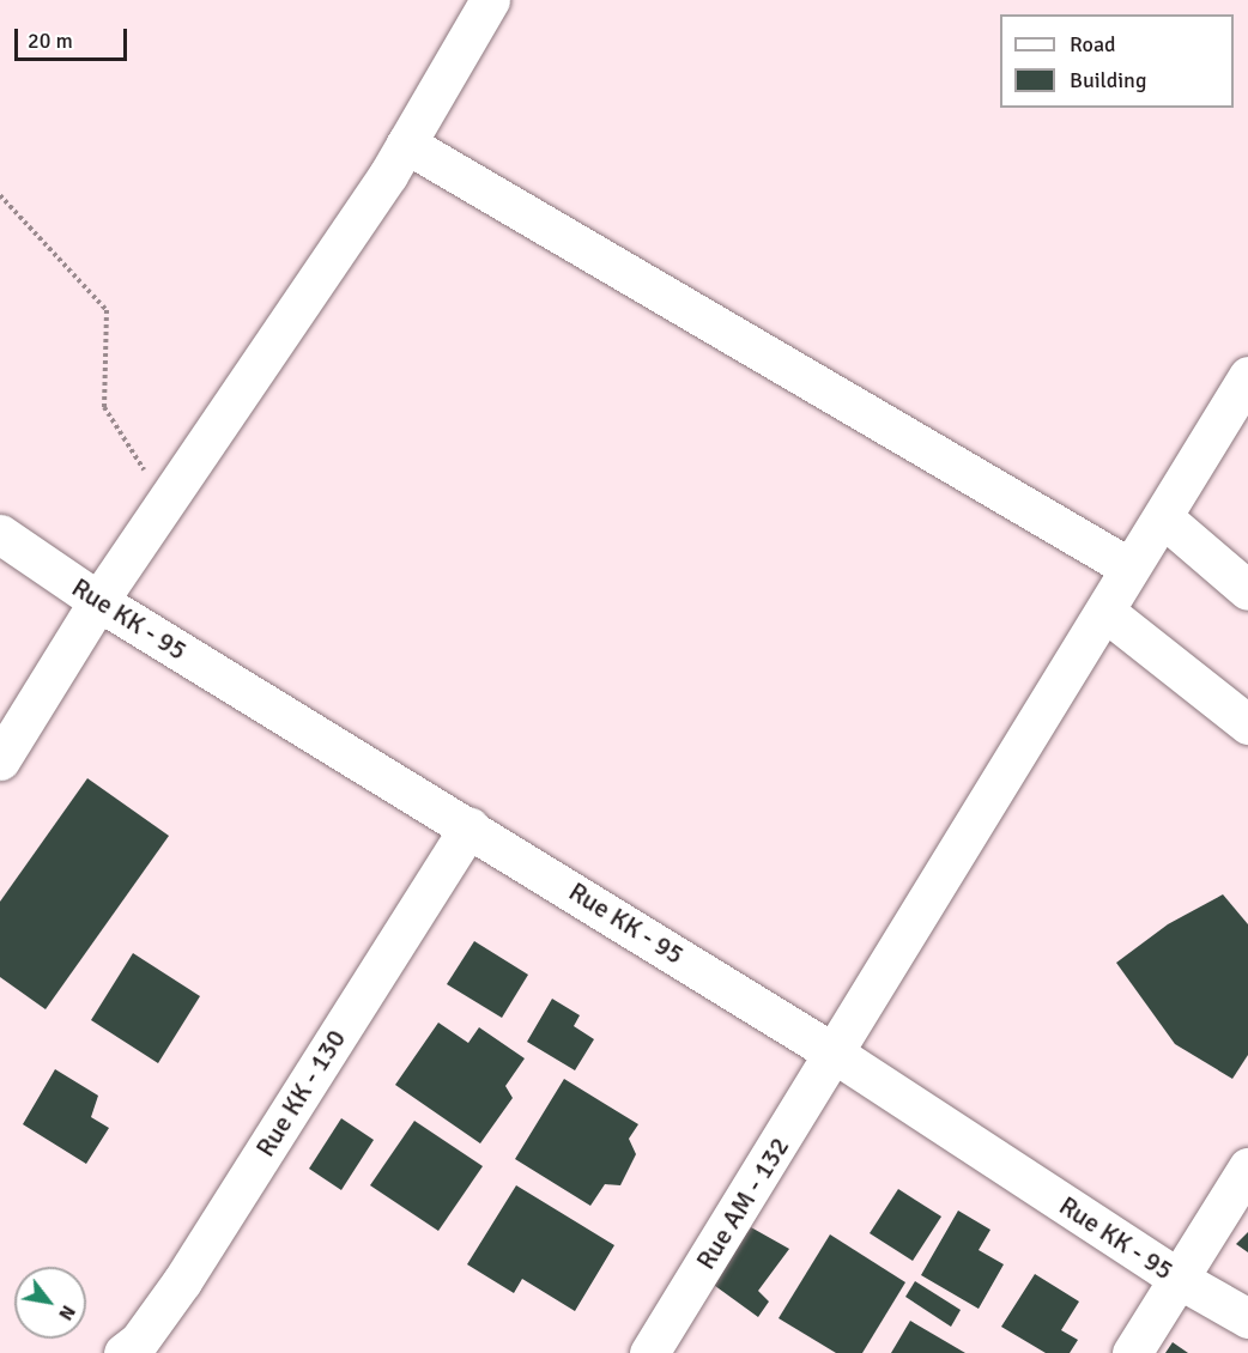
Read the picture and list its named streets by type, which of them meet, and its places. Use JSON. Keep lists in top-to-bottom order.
{
  "streets": {
    "street": ["Rue KK - 95", "Rue KK - 130", "Rue AM - 132"]
  },
  "crossings": [
    ["Rue KK - 95", "Rue KK - 130"],
    ["Rue KK - 95", "Rue AM - 132"]
  ],
  "legend": ["Road", "Building"],
  "scale_bar": "20 m",
  "north": "bottom right"
}
